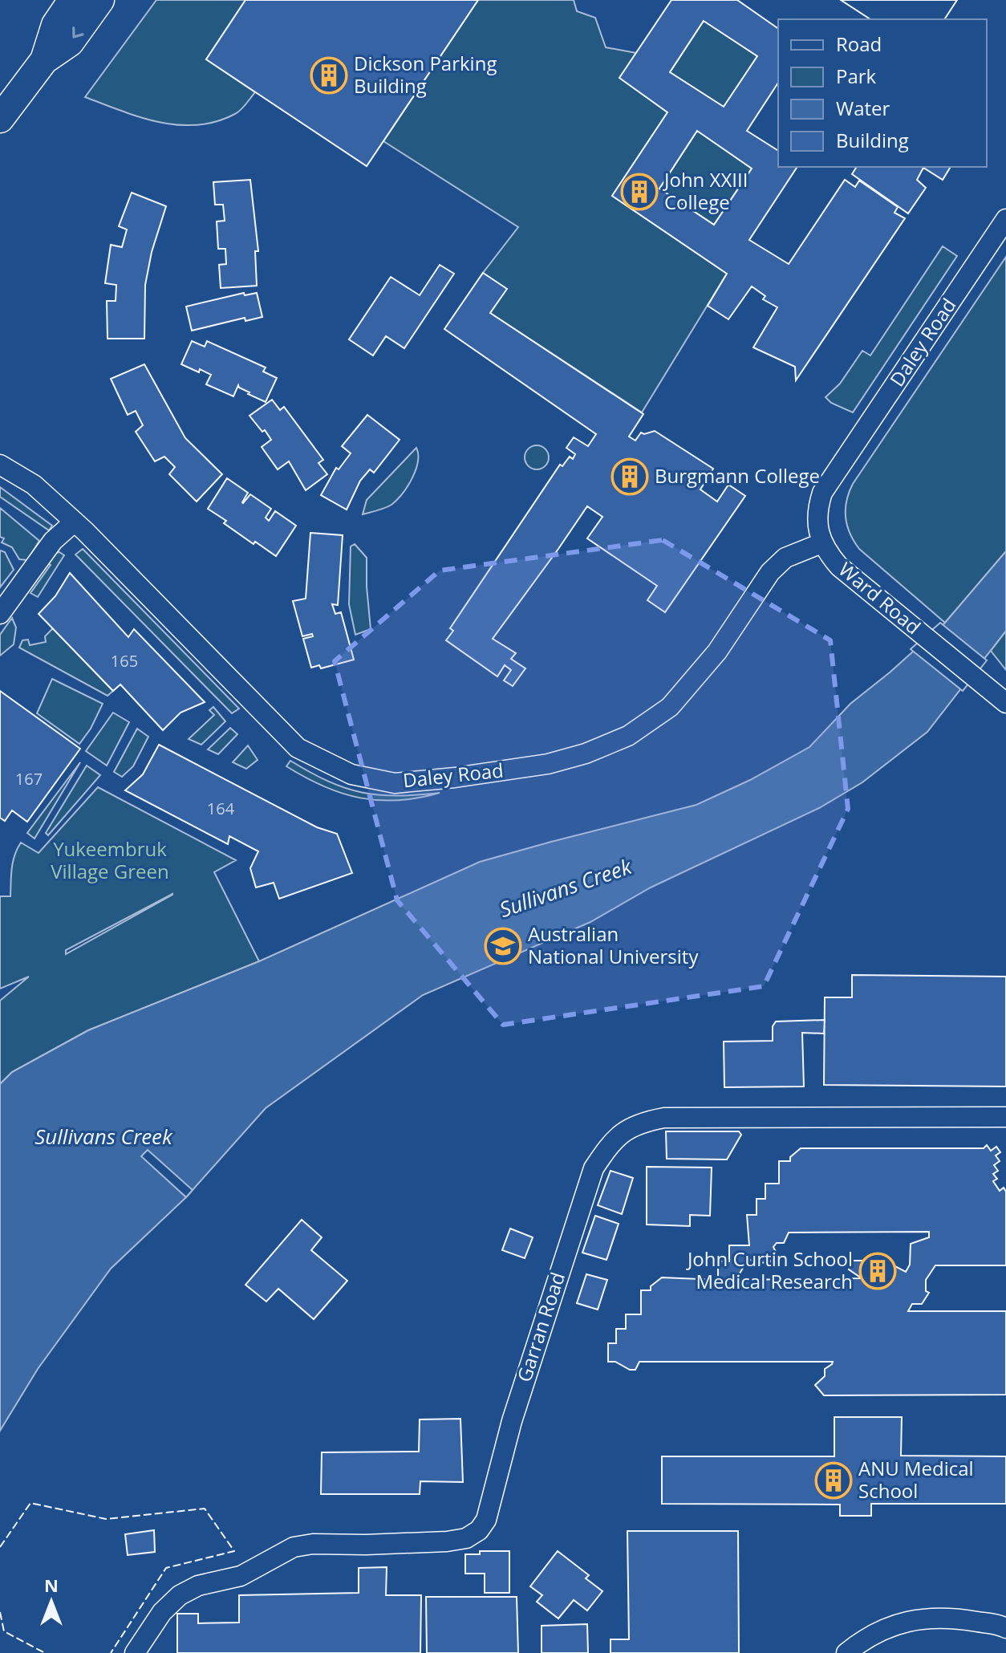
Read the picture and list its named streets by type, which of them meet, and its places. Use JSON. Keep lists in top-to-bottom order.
{
  "streets": {
    "street": ["Daley Road", "Ward Road", "Garran Road"]
  },
  "crossings": [
    ["Daley Road", "Ward Road"]
  ],
  "water": ["Sullivans Creek"],
  "parks": ["Yukeembruk Village Green"],
  "places": {
    "building": [
      "Dickson Parking Building",
      "John XXIII College",
      "Burgmann College",
      "John Curtin School Medical Research",
      "ANU Medical School"
    ],
    "school or university": ["Australian National University"]
  },
  "house_numbers": ["165", "167", "164"],
  "legend": [
    "Road",
    "Park",
    "Water",
    "Building"
  ],
  "north": "top"
}
